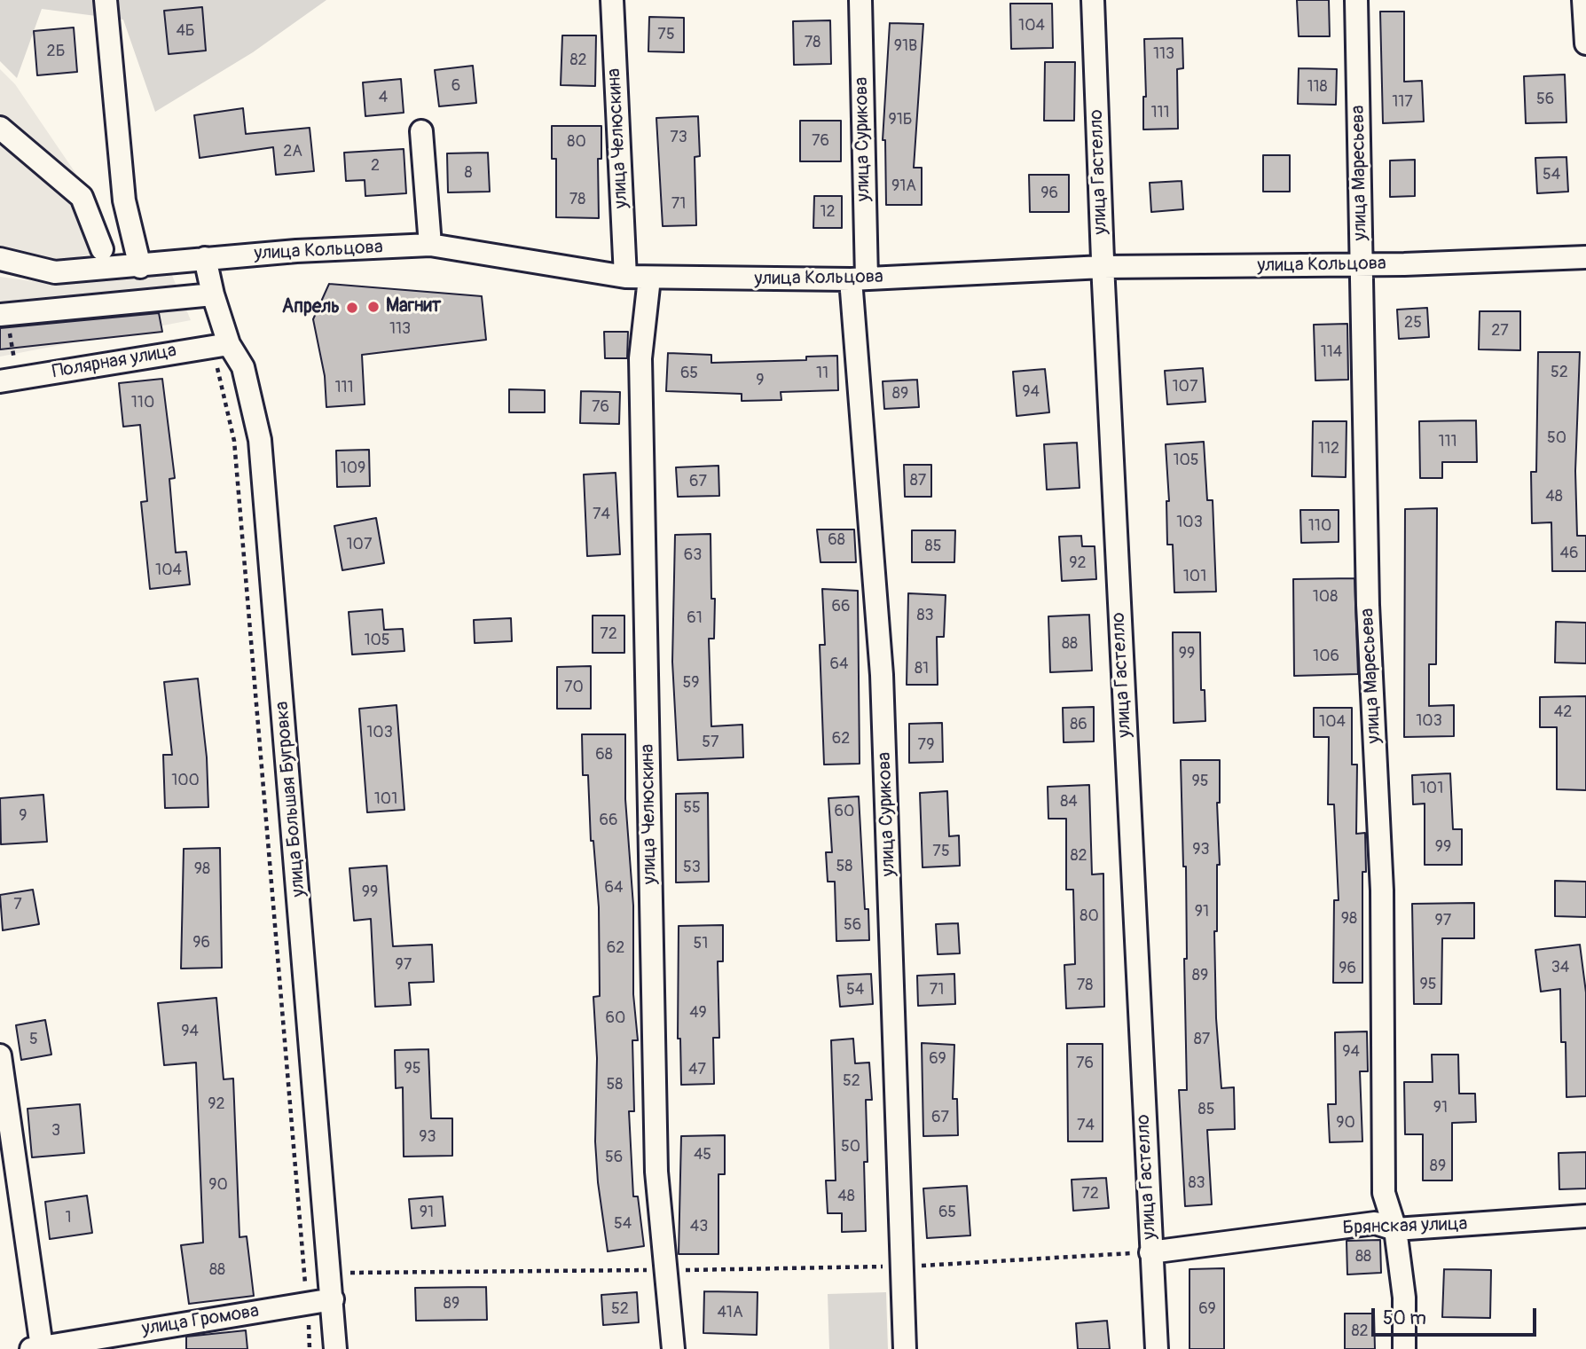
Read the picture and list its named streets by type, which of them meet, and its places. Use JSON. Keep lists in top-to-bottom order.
{
  "streets": {
    "street": [
      "улица Челюскина",
      "улица Сурикова",
      "улица Гастелло",
      "улица Маресьева",
      "улица Кольцова",
      "Полярная улица",
      "улица Большая Бугровка",
      "Брянская улица",
      "улица Громова"
    ]
  },
  "crossings": [
    ["улица Челюскина", "улица Кольцова"],
    ["улица Сурикова", "улица Кольцова"],
    ["улица Гастелло", "улица Кольцова"],
    ["улица Гастелло", "Брянская улица"],
    ["улица Маресьева", "улица Кольцова"],
    ["улица Маресьева", "Брянская улица"],
    ["улица Кольцова", "улица Большая Бугровка"],
    ["Полярная улица", "улица Большая Бугровка"],
    ["улица Большая Бугровка", "улица Громова"]
  ],
  "places": ["Магнит", "Апрель"],
  "house_numbers": [
    "104",
    "4Б",
    "75",
    "78",
    "91В",
    "2Б",
    "113",
    "82",
    "6",
    "118",
    "4",
    "56",
    "117",
    "111",
    "91Б",
    "73",
    "76",
    "80",
    "2А",
    "2",
    "8",
    "54",
    "91А",
    "96",
    "78",
    "71",
    "12",
    "25",
    "113",
    "27",
    "114",
    "52",
    "65",
    "11",
    "9",
    "107",
    "111",
    "94",
    "89",
    "110",
    "76",
    "50",
    "111",
    "112",
    "105",
    "109",
    "87",
    "67",
    "48",
    "74",
    "103",
    "110",
    "68",
    "107",
    "85",
    "46",
    "63",
    "92",
    "104",
    "101",
    "108",
    "66",
    "83",
    "61",
    "72",
    "105",
    "88",
    "99",
    "106",
    "64",
    "81",
    "59",
    "70",
    "42",
    "103",
    "104",
    "86",
    "103",
    "62",
    "57",
    "79",
    "68",
    "100",
    "95",
    "101",
    "101",
    "84",
    "55",
    "60",
    "9",
    "66",
    "99",
    "93",
    "75",
    "82",
    "58",
    "53",
    "98",
    "64",
    "99",
    "7",
    "91",
    "80",
    "98",
    "97",
    "56",
    "96",
    "51",
    "62",
    "97",
    "34",
    "96",
    "89",
    "95",
    "78",
    "54",
    "71",
    "49",
    "60",
    "94",
    "5",
    "87",
    "94",
    "69",
    "76",
    "95",
    "47",
    "52",
    "58",
    "92",
    "91",
    "85",
    "67",
    "90",
    "74",
    "3",
    "93",
    "50",
    "45",
    "56",
    "89",
    "83",
    "90",
    "72",
    "48",
    "91",
    "65",
    "1",
    "54",
    "43",
    "88",
    "88",
    "89",
    "52",
    "69",
    "41А",
    "82"
  ],
  "scale_bar": "50 m"
}
